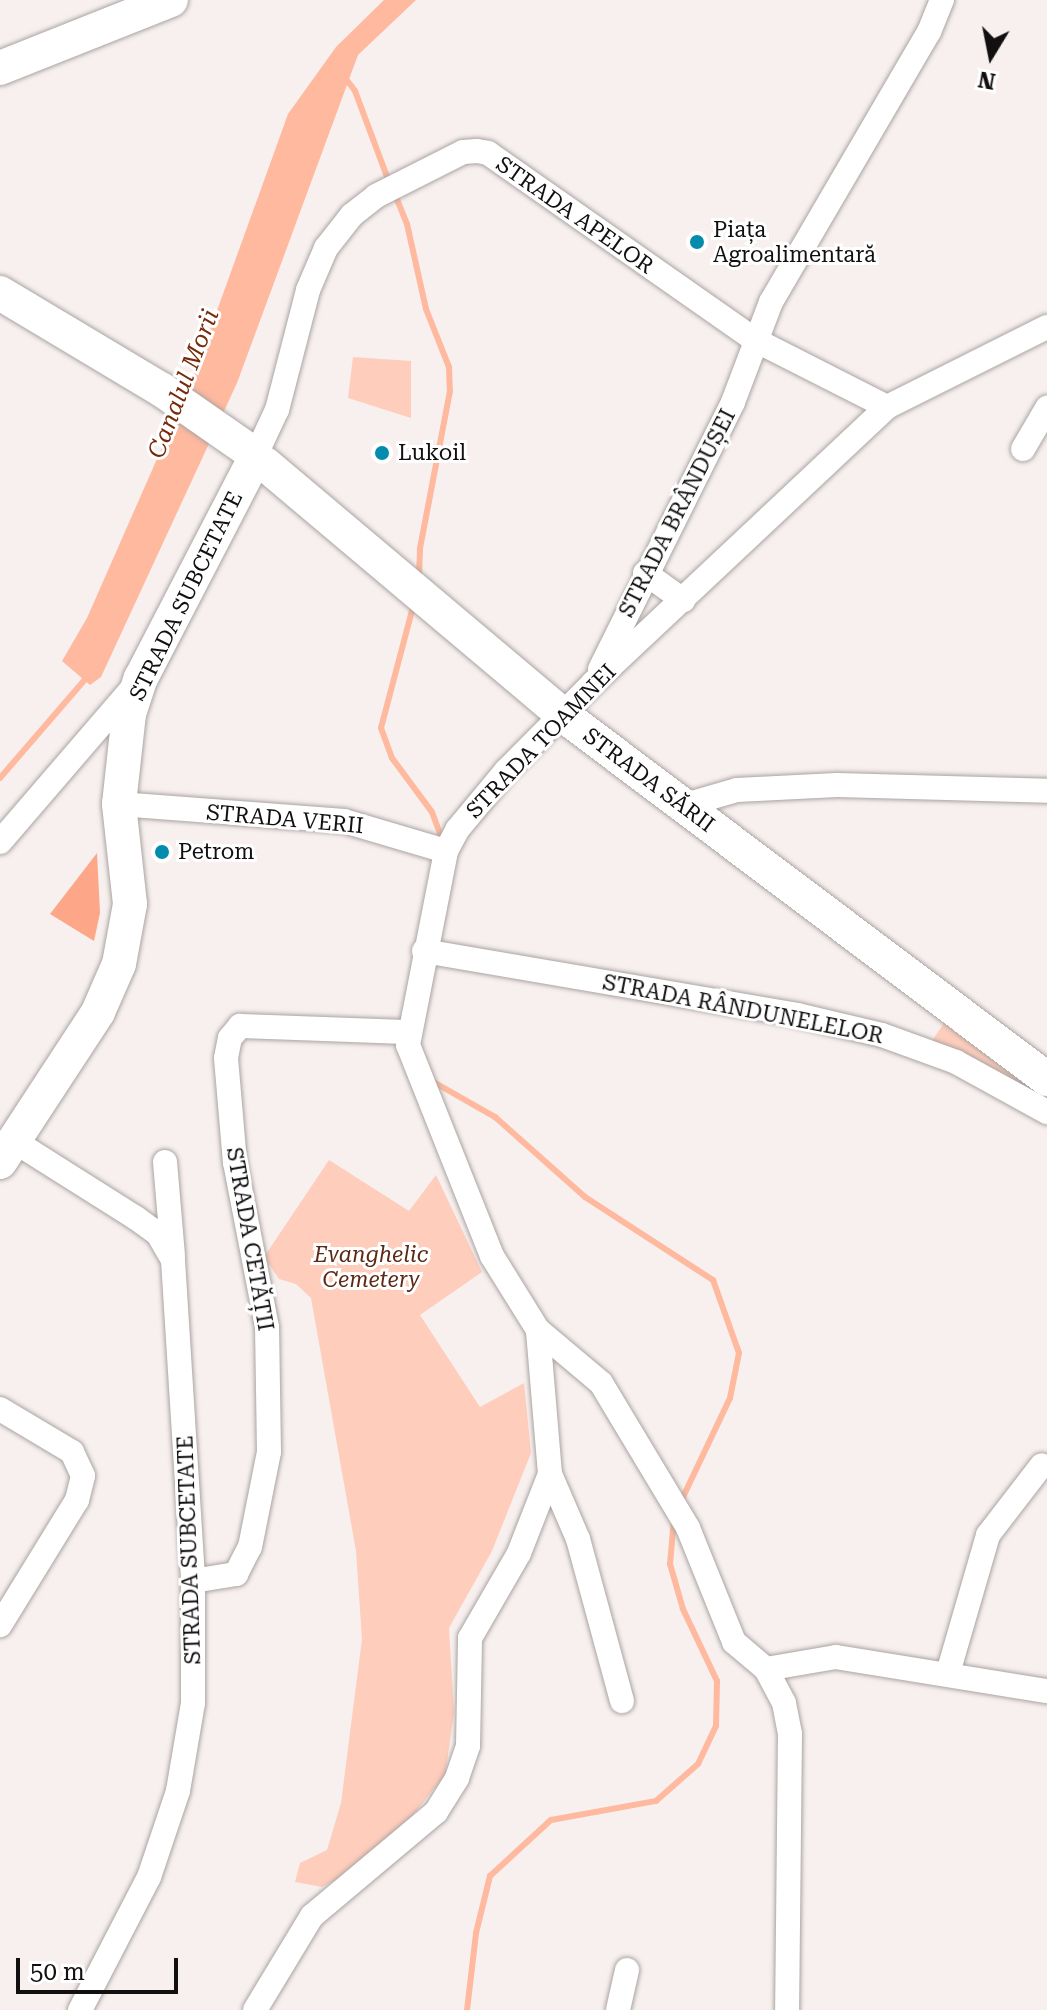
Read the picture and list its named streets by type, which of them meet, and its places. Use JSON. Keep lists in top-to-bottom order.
{
  "streets": {
    "street": [
      "STRADA APELOR",
      "STRADA BRÂNDUȘEI",
      "STRADA SUBCETATE",
      "STRADA TOAMNEI",
      "STRADA SĂRII",
      "STRADA VERII",
      "STRADA RÂNDUNELELOR",
      "STRADA CETĂȚII"
    ]
  },
  "crossings": [
    ["STRADA APELOR", "STRADA BRÂNDUȘEI"],
    ["STRADA APELOR", "STRADA SUBCETATE"],
    ["STRADA APELOR", "STRADA TOAMNEI"],
    ["STRADA APELOR", "STRADA SĂRII"],
    ["STRADA BRÂNDUȘEI", "STRADA TOAMNEI"],
    ["STRADA SUBCETATE", "STRADA SĂRII"],
    ["STRADA SUBCETATE", "STRADA VERII"],
    ["STRADA SUBCETATE", "STRADA CETĂȚII"],
    ["STRADA TOAMNEI", "STRADA SĂRII"],
    ["STRADA TOAMNEI", "STRADA VERII"]
  ],
  "water": ["Canalul Morii"],
  "parks": ["Evanghelic Cemetery"],
  "places": ["Piața Agroalimentară", "Lukoil", "Petrom"],
  "scale_bar": "50 m",
  "north": "bottom"
}
